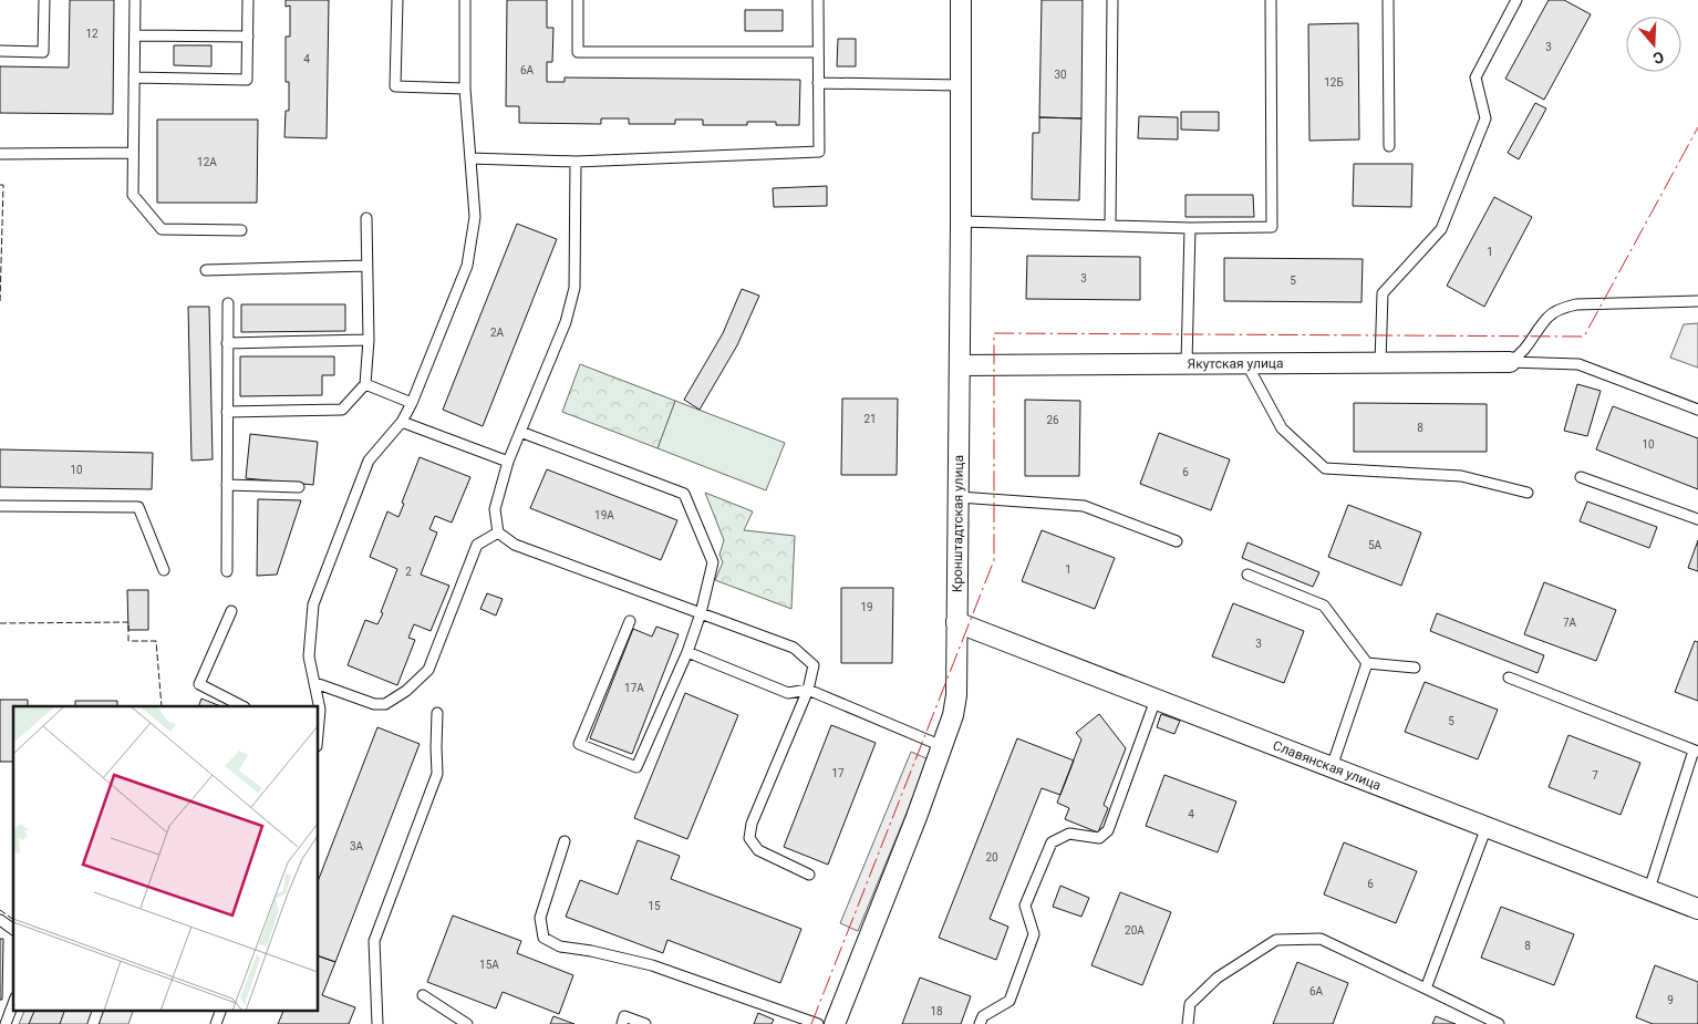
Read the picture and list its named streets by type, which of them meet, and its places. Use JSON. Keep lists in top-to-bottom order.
{
  "streets": {
    "street": ["Якутская улица", "Кронштадтская улица", "Славянская улица"]
  },
  "crossings": [
    ["Якутская улица", "Кронштадтская улица"],
    ["Кронштадтская улица", "Славянская улица"]
  ],
  "house_numbers": [
    "12",
    "3",
    "4",
    "6А",
    "30",
    "12Б",
    "12А",
    "1",
    "3",
    "5",
    "2А",
    "21",
    "26",
    "8",
    "10",
    "10",
    "6",
    "19А",
    "5А",
    "1",
    "2",
    "19",
    "7А",
    "3",
    "17А",
    "5",
    "17",
    "7",
    "4",
    "3А",
    "20",
    "6",
    "15",
    "20А",
    "8",
    "15А",
    "6А",
    "9",
    "18"
  ],
  "north": "bottom"
}
